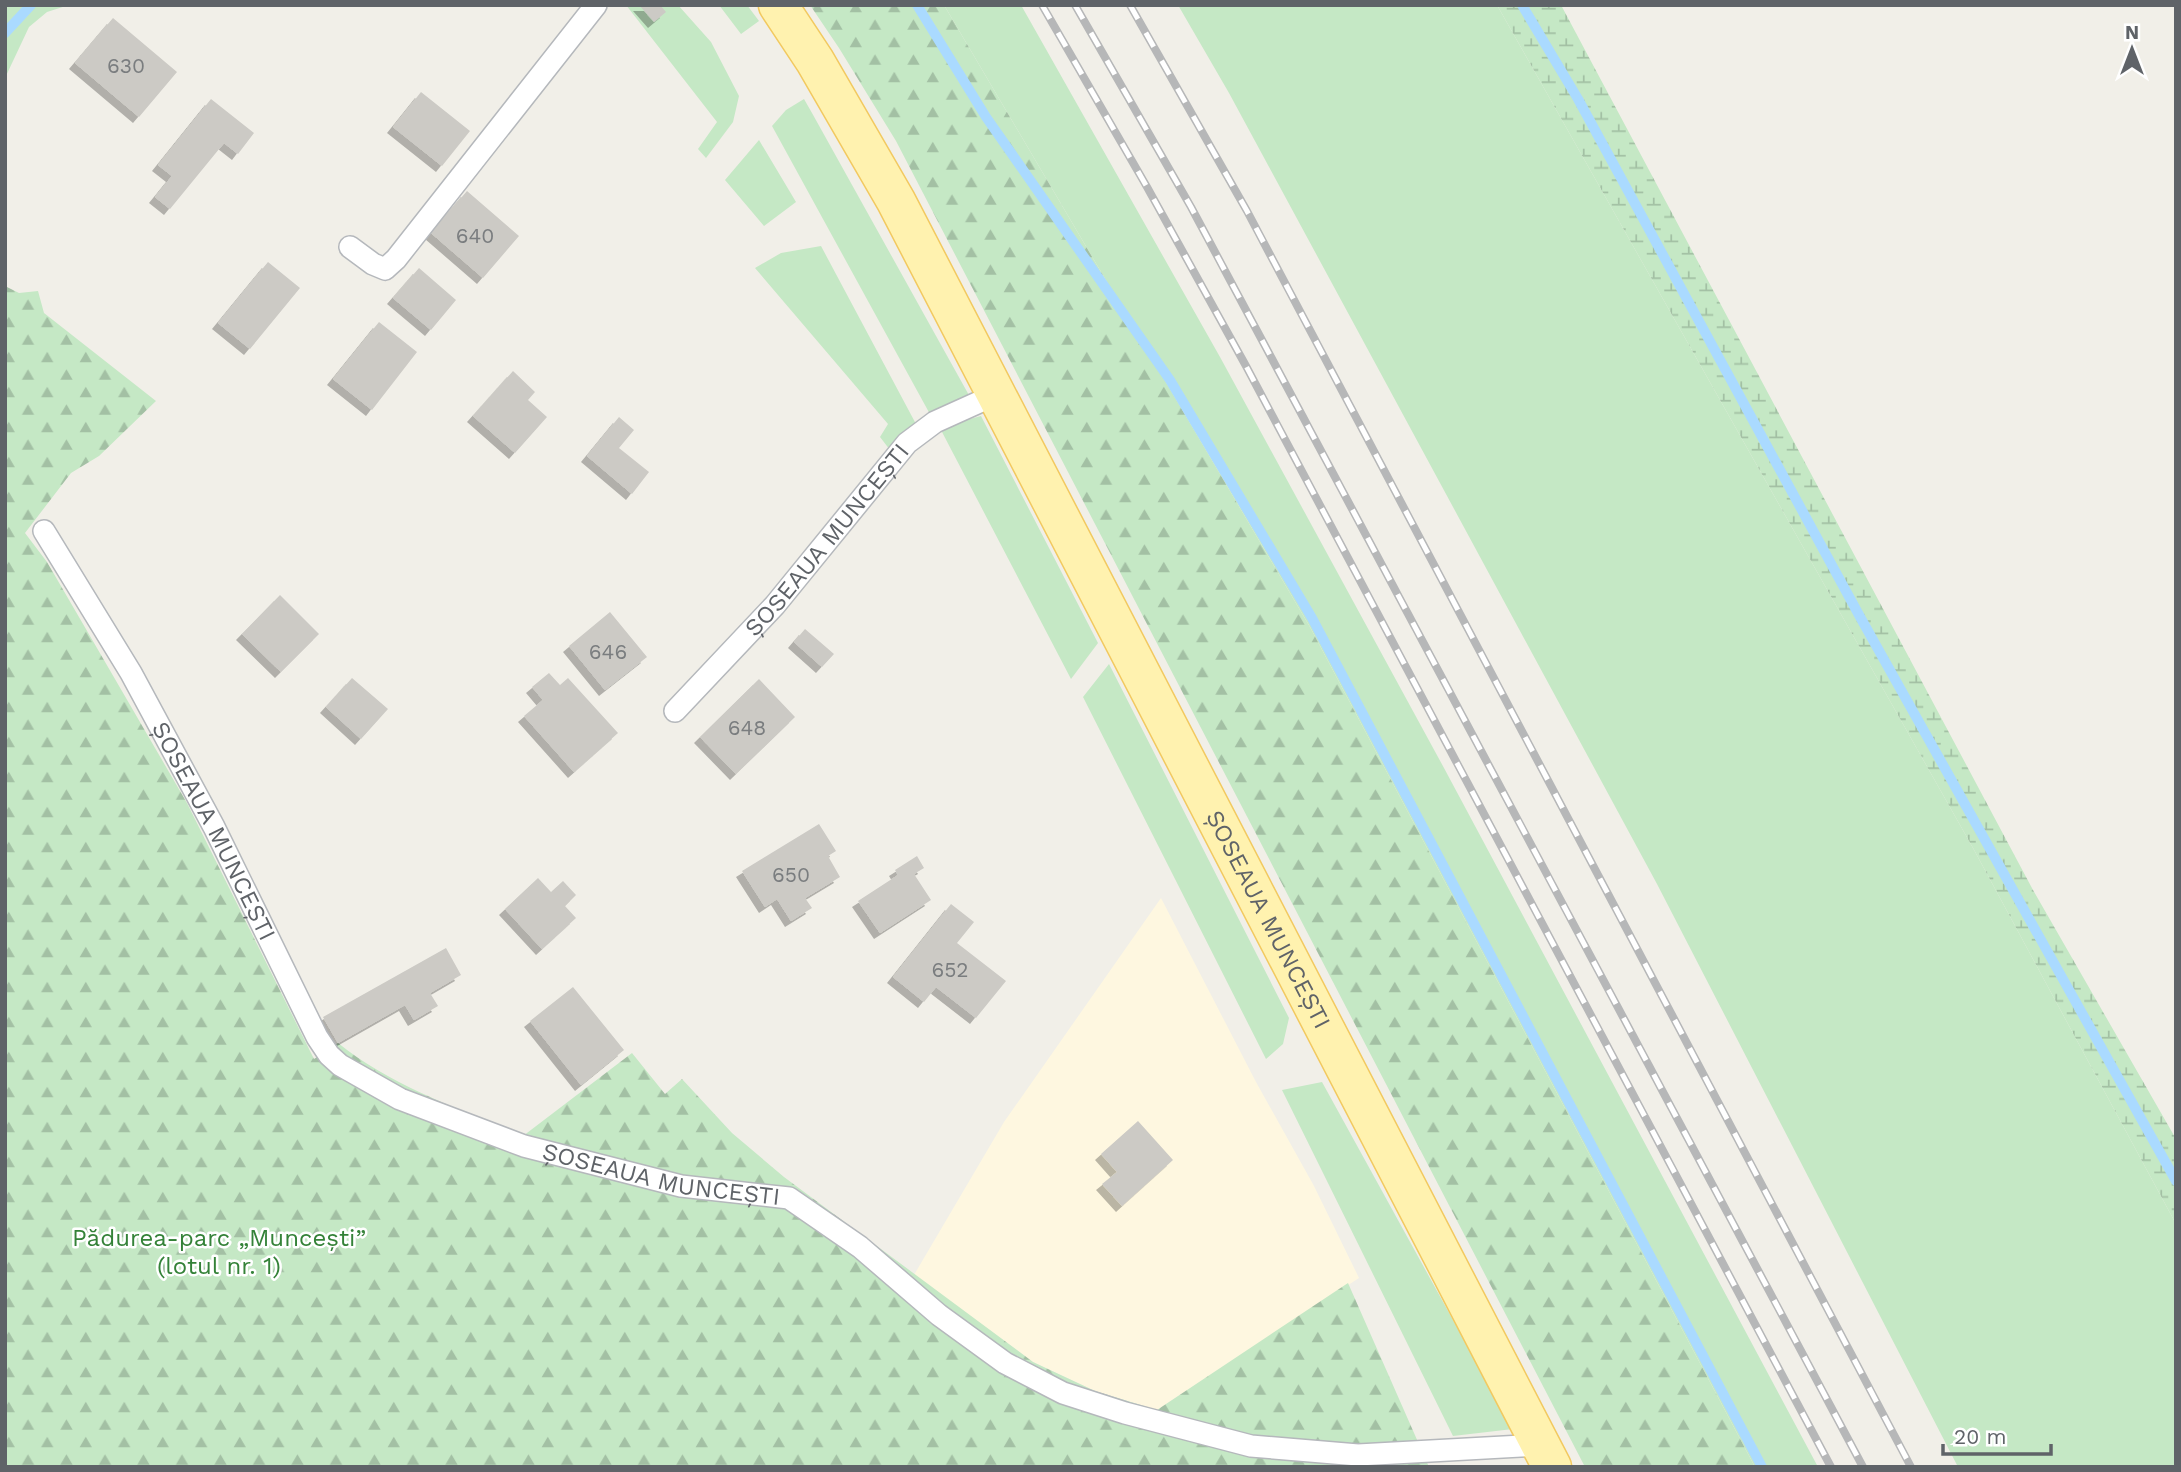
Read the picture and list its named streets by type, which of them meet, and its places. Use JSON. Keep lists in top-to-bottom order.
{
  "streets": {
    "main road": ["ȘOSEAUA MUNCEȘTI"]
  },
  "parks": ["Pădurea-parc „Muncești” (lotul nr. 1)"],
  "house_numbers": [
    "630",
    "640",
    "646",
    "648",
    "650",
    "652"
  ],
  "scale_bar": "20 m",
  "north": "top"
}
